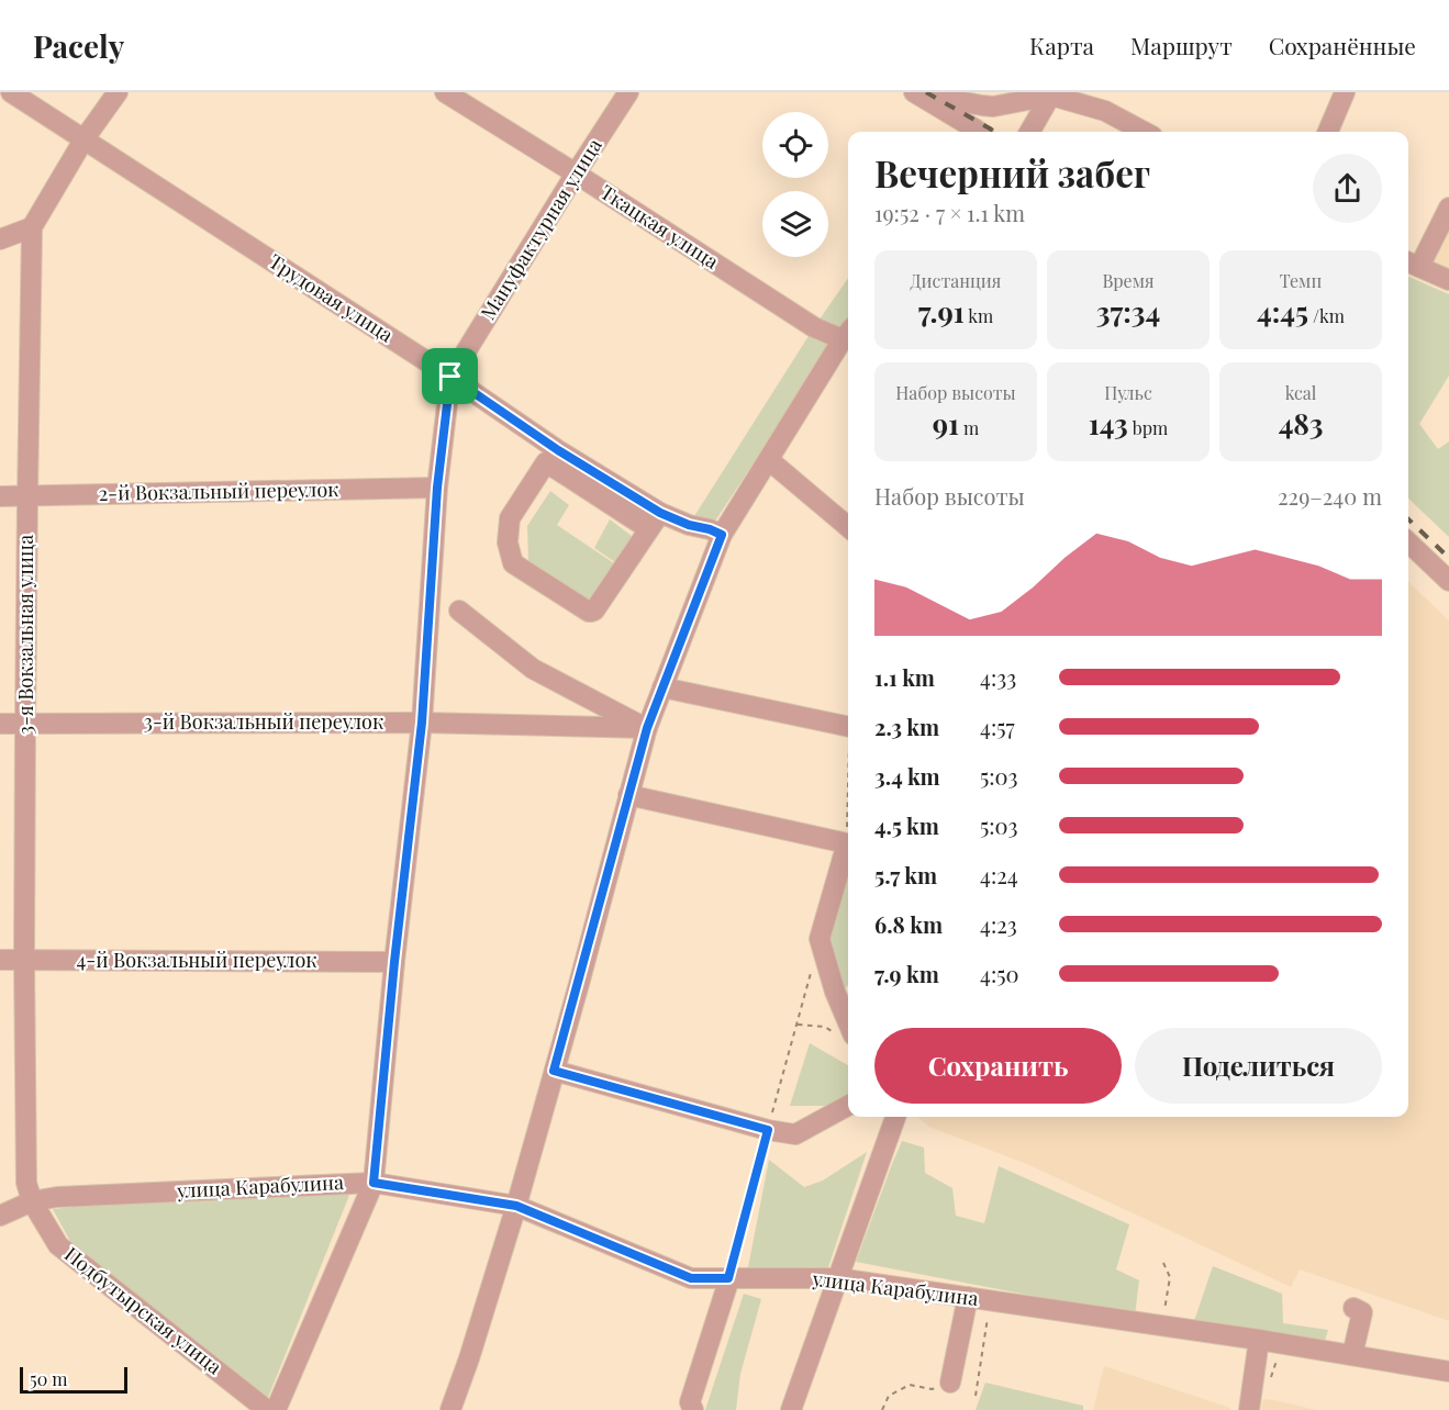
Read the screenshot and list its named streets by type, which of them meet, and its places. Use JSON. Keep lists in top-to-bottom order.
{
  "streets": {
    "street": [
      "Ткацкая улица",
      "Мануфактурная улица",
      "Трудовая улица",
      "2-й Вокзальный переулок",
      "3-я Вокзальная улица",
      "3-й Вокзальный переулок",
      "4-й Вокзальный переулок",
      "улица Карабулина",
      "Подбутырская улица"
    ]
  },
  "crossings": [
    ["Ткацкая улица", "Мануфактурная улица"],
    ["Мануфактурная улица", "Трудовая улица"],
    ["Мануфактурная улица", "2-й Вокзальный переулок"],
    ["Мануфактурная улица", "3-й Вокзальный переулок"],
    ["Мануфактурная улица", "4-й Вокзальный переулок"],
    ["Мануфактурная улица", "улица Карабулина"],
    ["Трудовая улица", "3-я Вокзальная улица"],
    ["2-й Вокзальный переулок", "3-я Вокзальная улица"],
    ["3-я Вокзальная улица", "3-й Вокзальный переулок"],
    ["3-я Вокзальная улица", "4-й Вокзальный переулок"],
    ["3-я Вокзальная улица", "улица Карабулина"],
    ["3-я Вокзальная улица", "Подбутырская улица"],
    ["улица Карабулина", "Подбутырская улица"]
  ],
  "scale_bar": "50 m",
  "page": {
    "header": "Pacely",
    "nav": ["Карта", "Маршрут", "Сохранённые"],
    "heading": ["Вечерний забег", "19:52 · 7 × 1.1 km"],
    "stats": [
      ["Дистанция", "7.91 km"],
      ["Время", "37:34"],
      ["Темп", "4:45 /km"],
      ["Набор высоты", "91 m"],
      ["Пульс", "143 bpm"],
      ["kcal", "483"]
    ],
    "chart": ["Набор высоты", "229–240 m"],
    "list": [
      {
        "name": "1.1 km",
        "note": "4:33"
      },
      {
        "name": "2.3 km",
        "note": "4:57"
      },
      {
        "name": "3.4 km",
        "note": "5:03"
      },
      {
        "name": "4.5 km",
        "note": "5:03"
      },
      {
        "name": "5.7 km",
        "note": "4:24"
      },
      {
        "name": "6.8 km",
        "note": "4:23"
      },
      {
        "name": "7.9 km",
        "note": "4:50"
      }
    ],
    "buttons": ["Сохранить", "Поделиться"],
    "scale": "50 m"
  }
}
